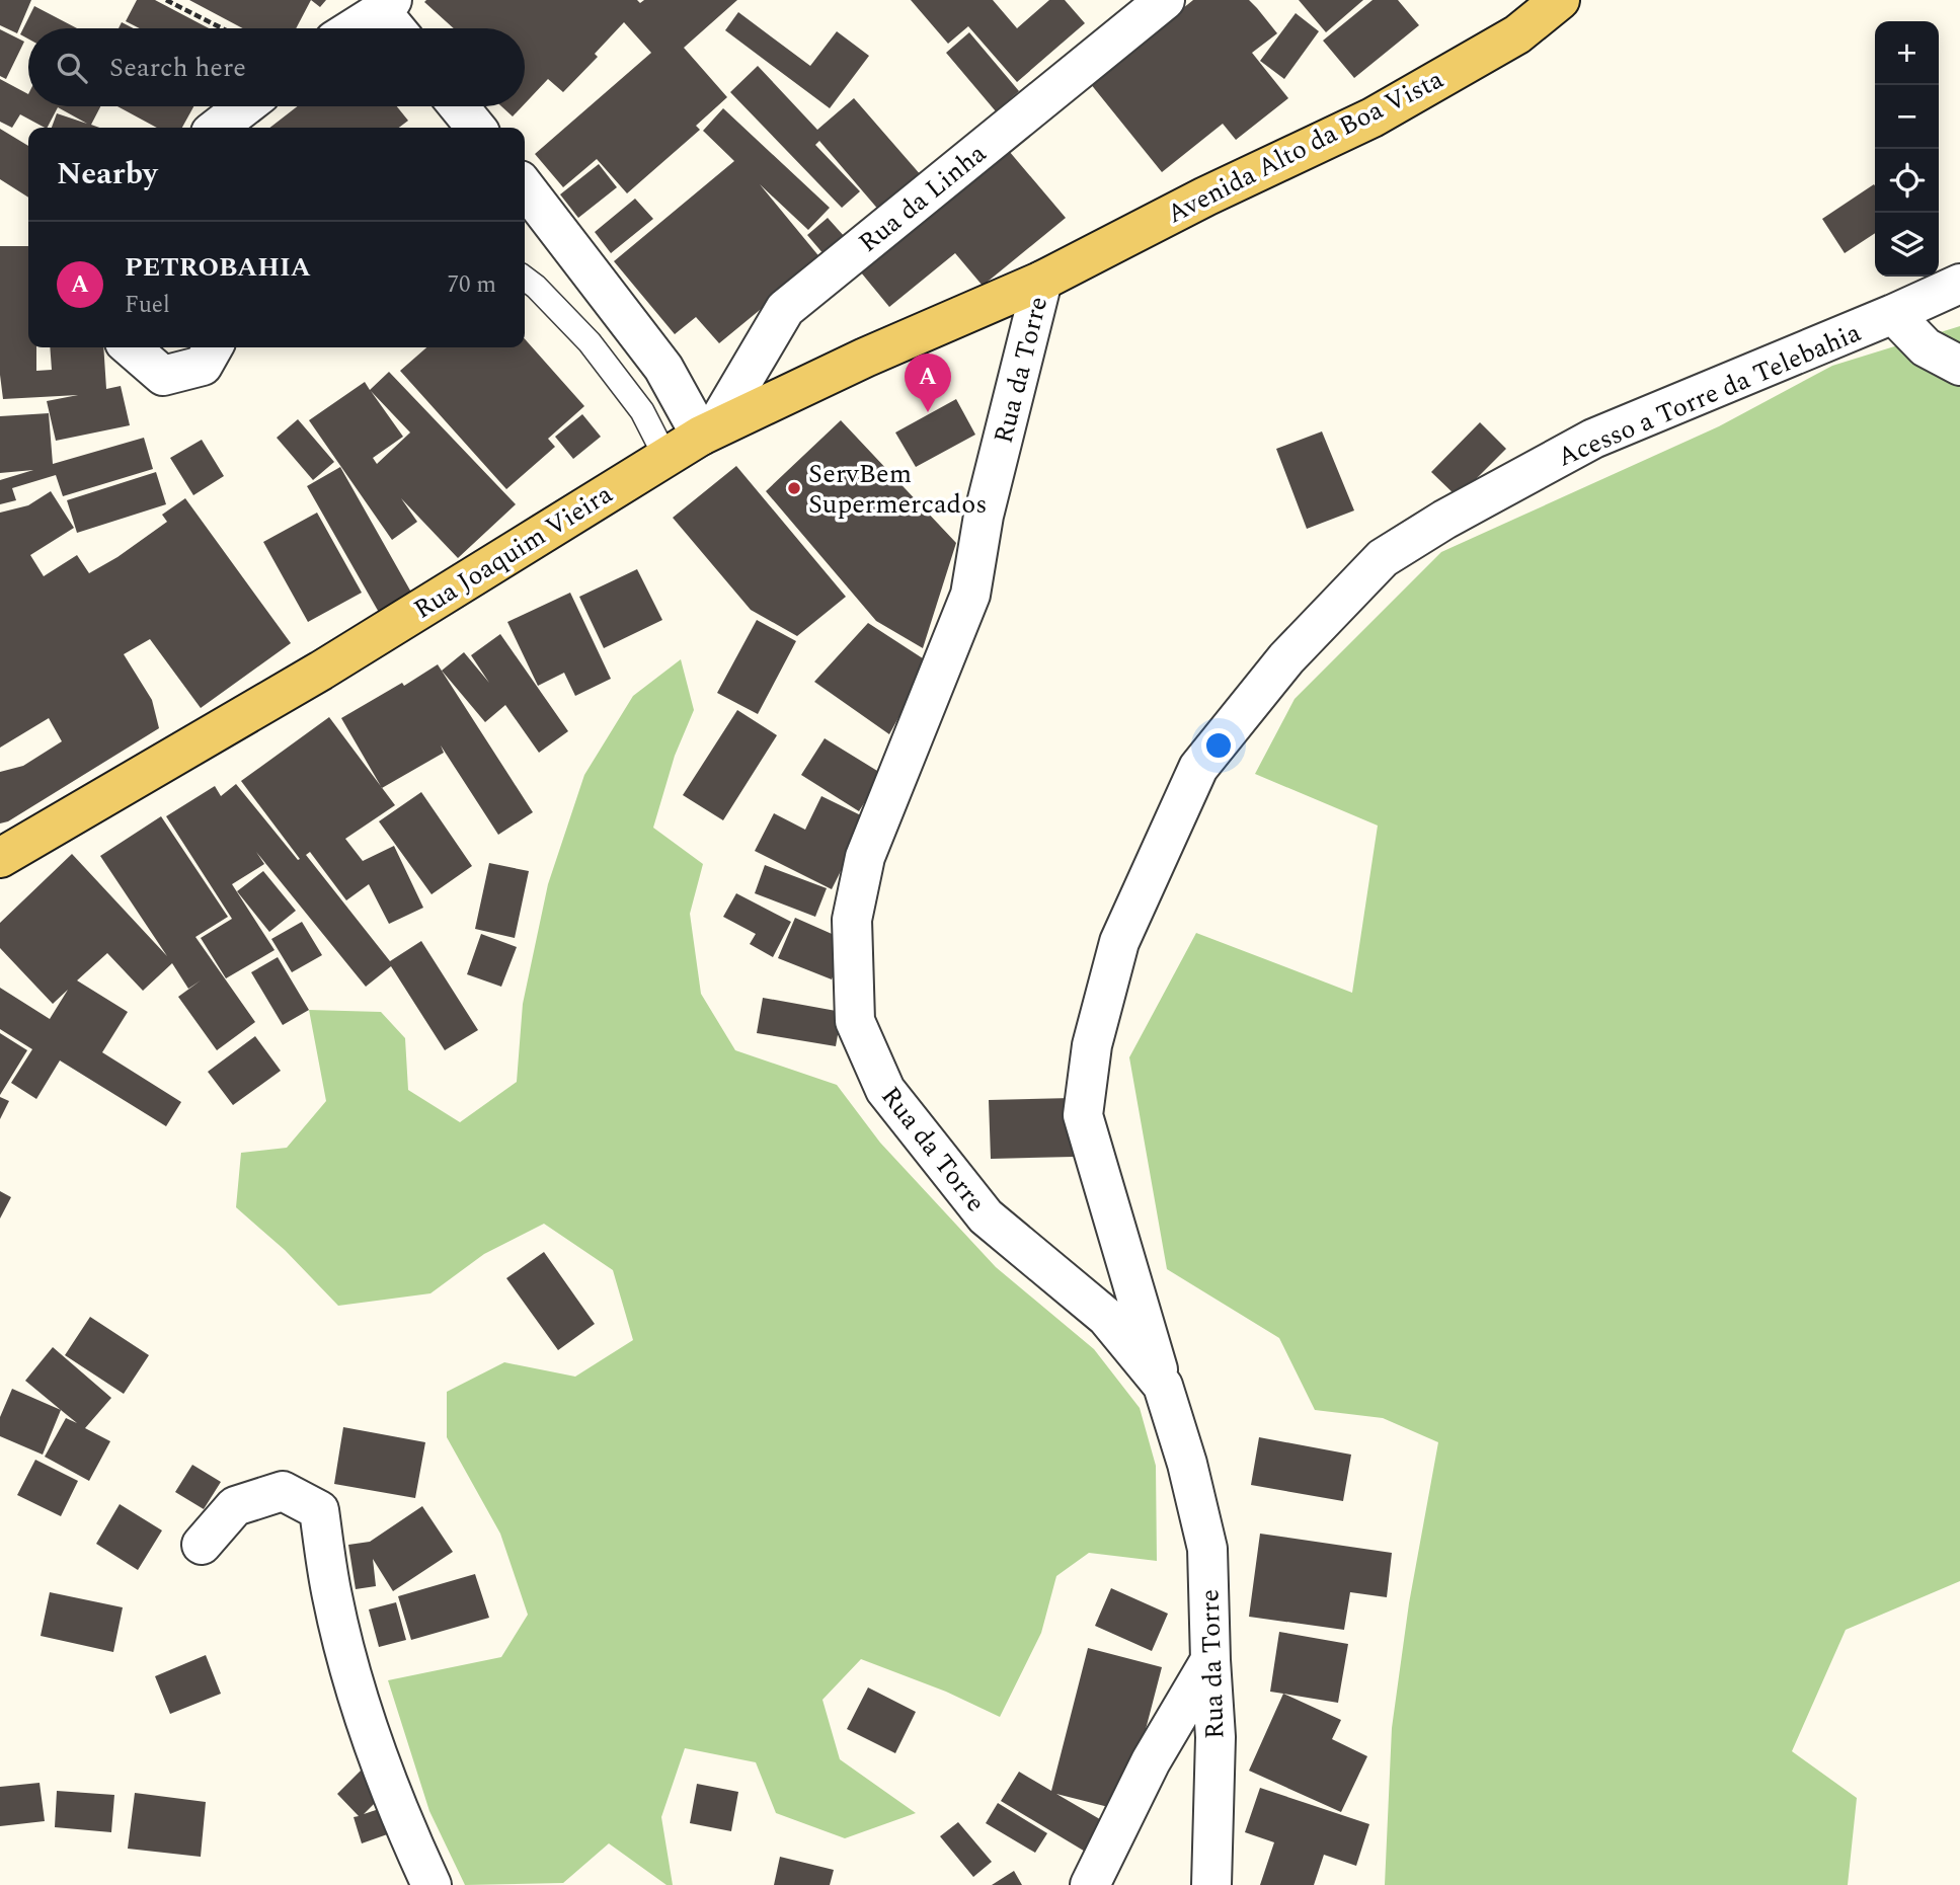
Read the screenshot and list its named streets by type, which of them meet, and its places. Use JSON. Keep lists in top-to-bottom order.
{
  "streets": {
    "main road": ["Avenida Alto da Boa Vista", "Rua Joaquim Vieira"],
    "street": ["Rua da Linha", "Rua da Torre", "Acesso a Torre da Telebahia"]
  },
  "crossings": [
    ["Avenida Alto da Boa Vista", "Rua da Torre"],
    ["Avenida Alto da Boa Vista", "Rua Joaquim Vieira"],
    ["Rua da Linha", "Rua Joaquim Vieira"],
    ["Rua da Torre", "Acesso a Torre da Telebahia"],
    ["Rua da Torre", "Rua Joaquim Vieira"]
  ],
  "places": ["ServBem Supermercados"],
  "page": {
    "map_buttons": ["+", "−"],
    "search": "Search here",
    "heading": "Nearby",
    "list": [
      {
        "mark": "A",
        "name": "PETROBAHIA",
        "note": "Fuel",
        "value": "70 m"
      }
    ],
    "pins": "A"
  }
}
